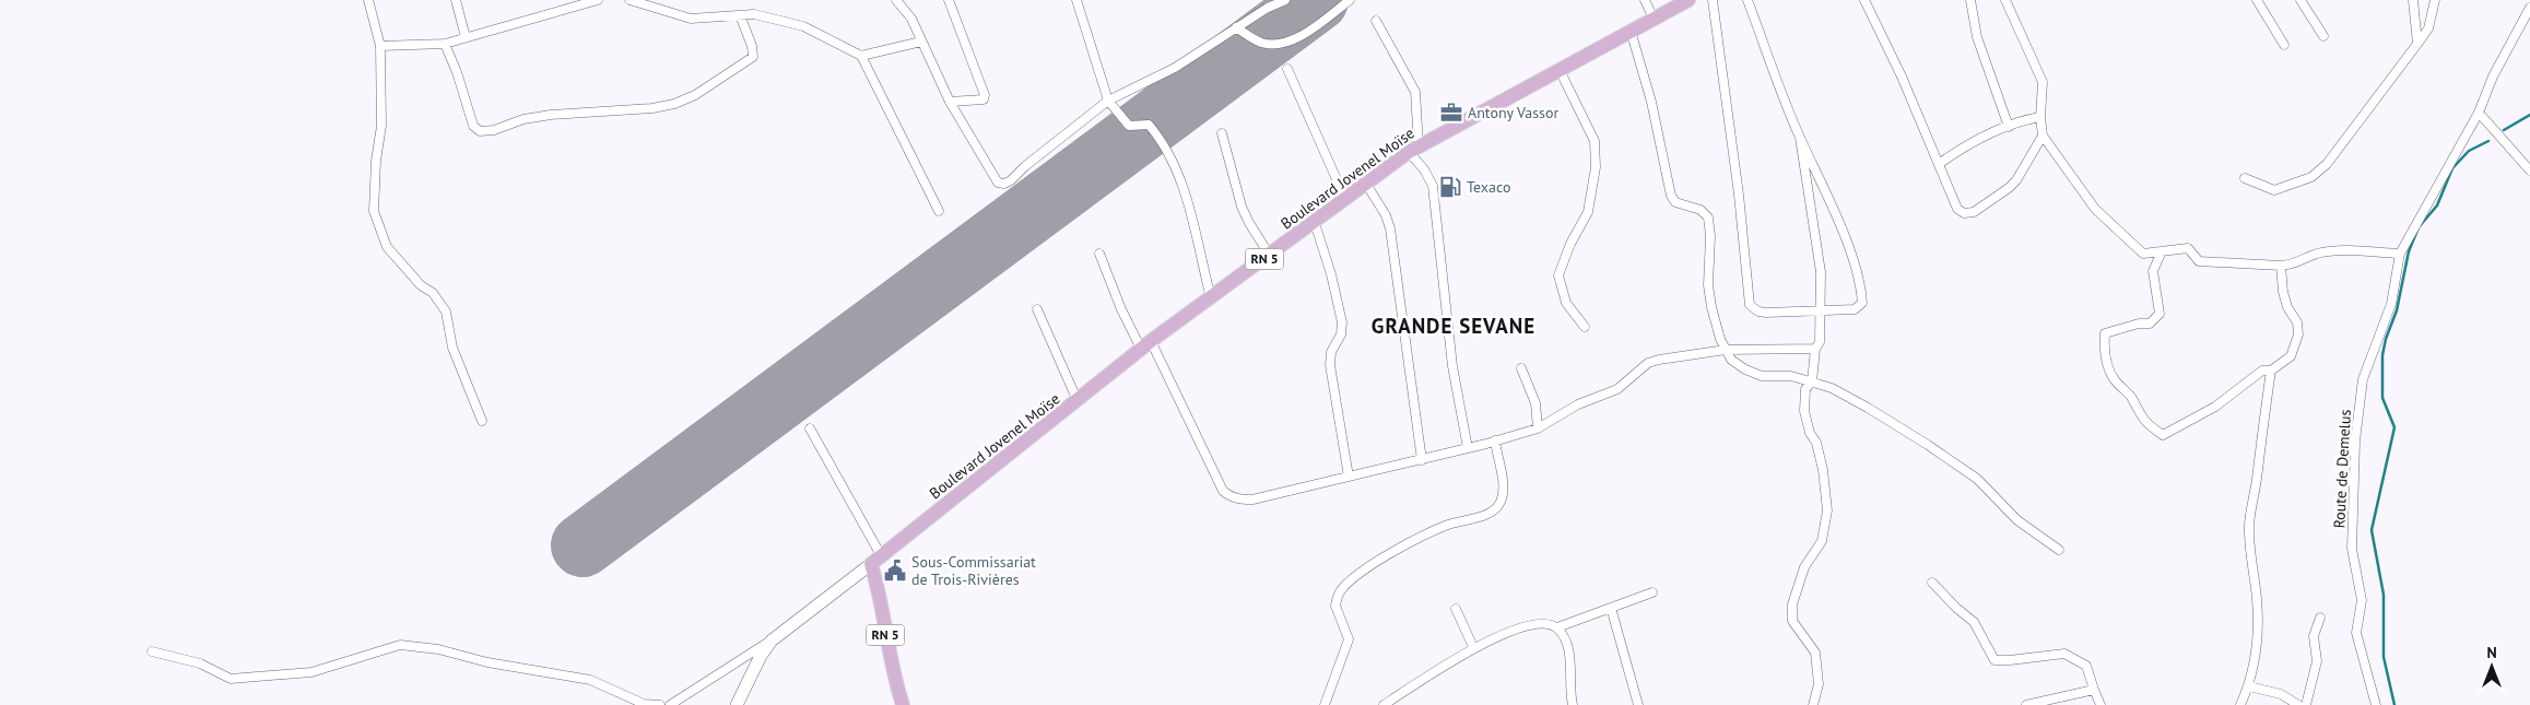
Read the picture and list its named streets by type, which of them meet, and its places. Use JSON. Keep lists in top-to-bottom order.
{
  "streets": {
    "main road": ["Boulevard Jovenel Moïse", "RN 5"],
    "street": ["Route de Demelus"]
  },
  "crossings": [
    ["Boulevard Jovenel Moïse", "RN 5"]
  ],
  "districts": ["GRANDE SEVANE"],
  "places": {
    "office": ["Antony Vassor"],
    "fuel station": ["Texaco"],
    "public building": ["Sous-Commissariat de Trois-Rivières"]
  },
  "north": "top"
}
